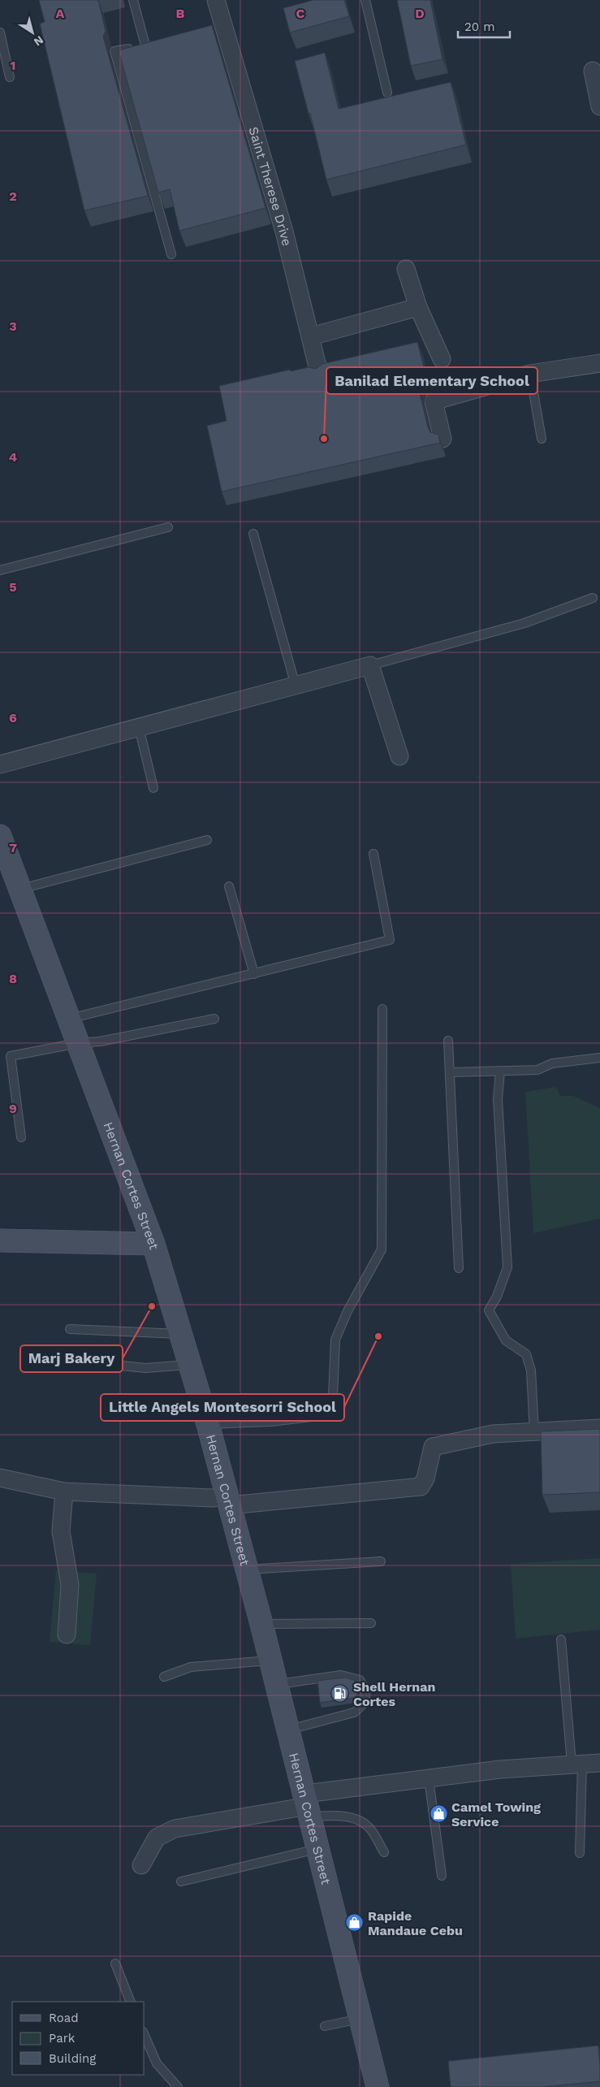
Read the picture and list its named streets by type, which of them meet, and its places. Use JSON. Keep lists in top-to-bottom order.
{
  "streets": {
    "main road": ["Hernan Cortes Street"],
    "street": ["Saint Therese Drive"]
  },
  "places": {
    "other": ["Banilad Elementary School", "Marj Bakery", "Little Angels Montesorri School"],
    "fuel station": ["Shell Hernan Cortes"],
    "shop": ["Camel Towing Service", "Rapide Mandaue Cebu"]
  },
  "legend": ["Road", "Park", "Building"],
  "scale_bar": "20 m",
  "north": "bottom right",
  "grid": {
    "columns": [
      "A",
      "B",
      "C",
      "D"
    ],
    "rows": [
      "1",
      "2",
      "3",
      "4",
      "5",
      "6",
      "7",
      "8",
      "9"
    ]
  }
}
